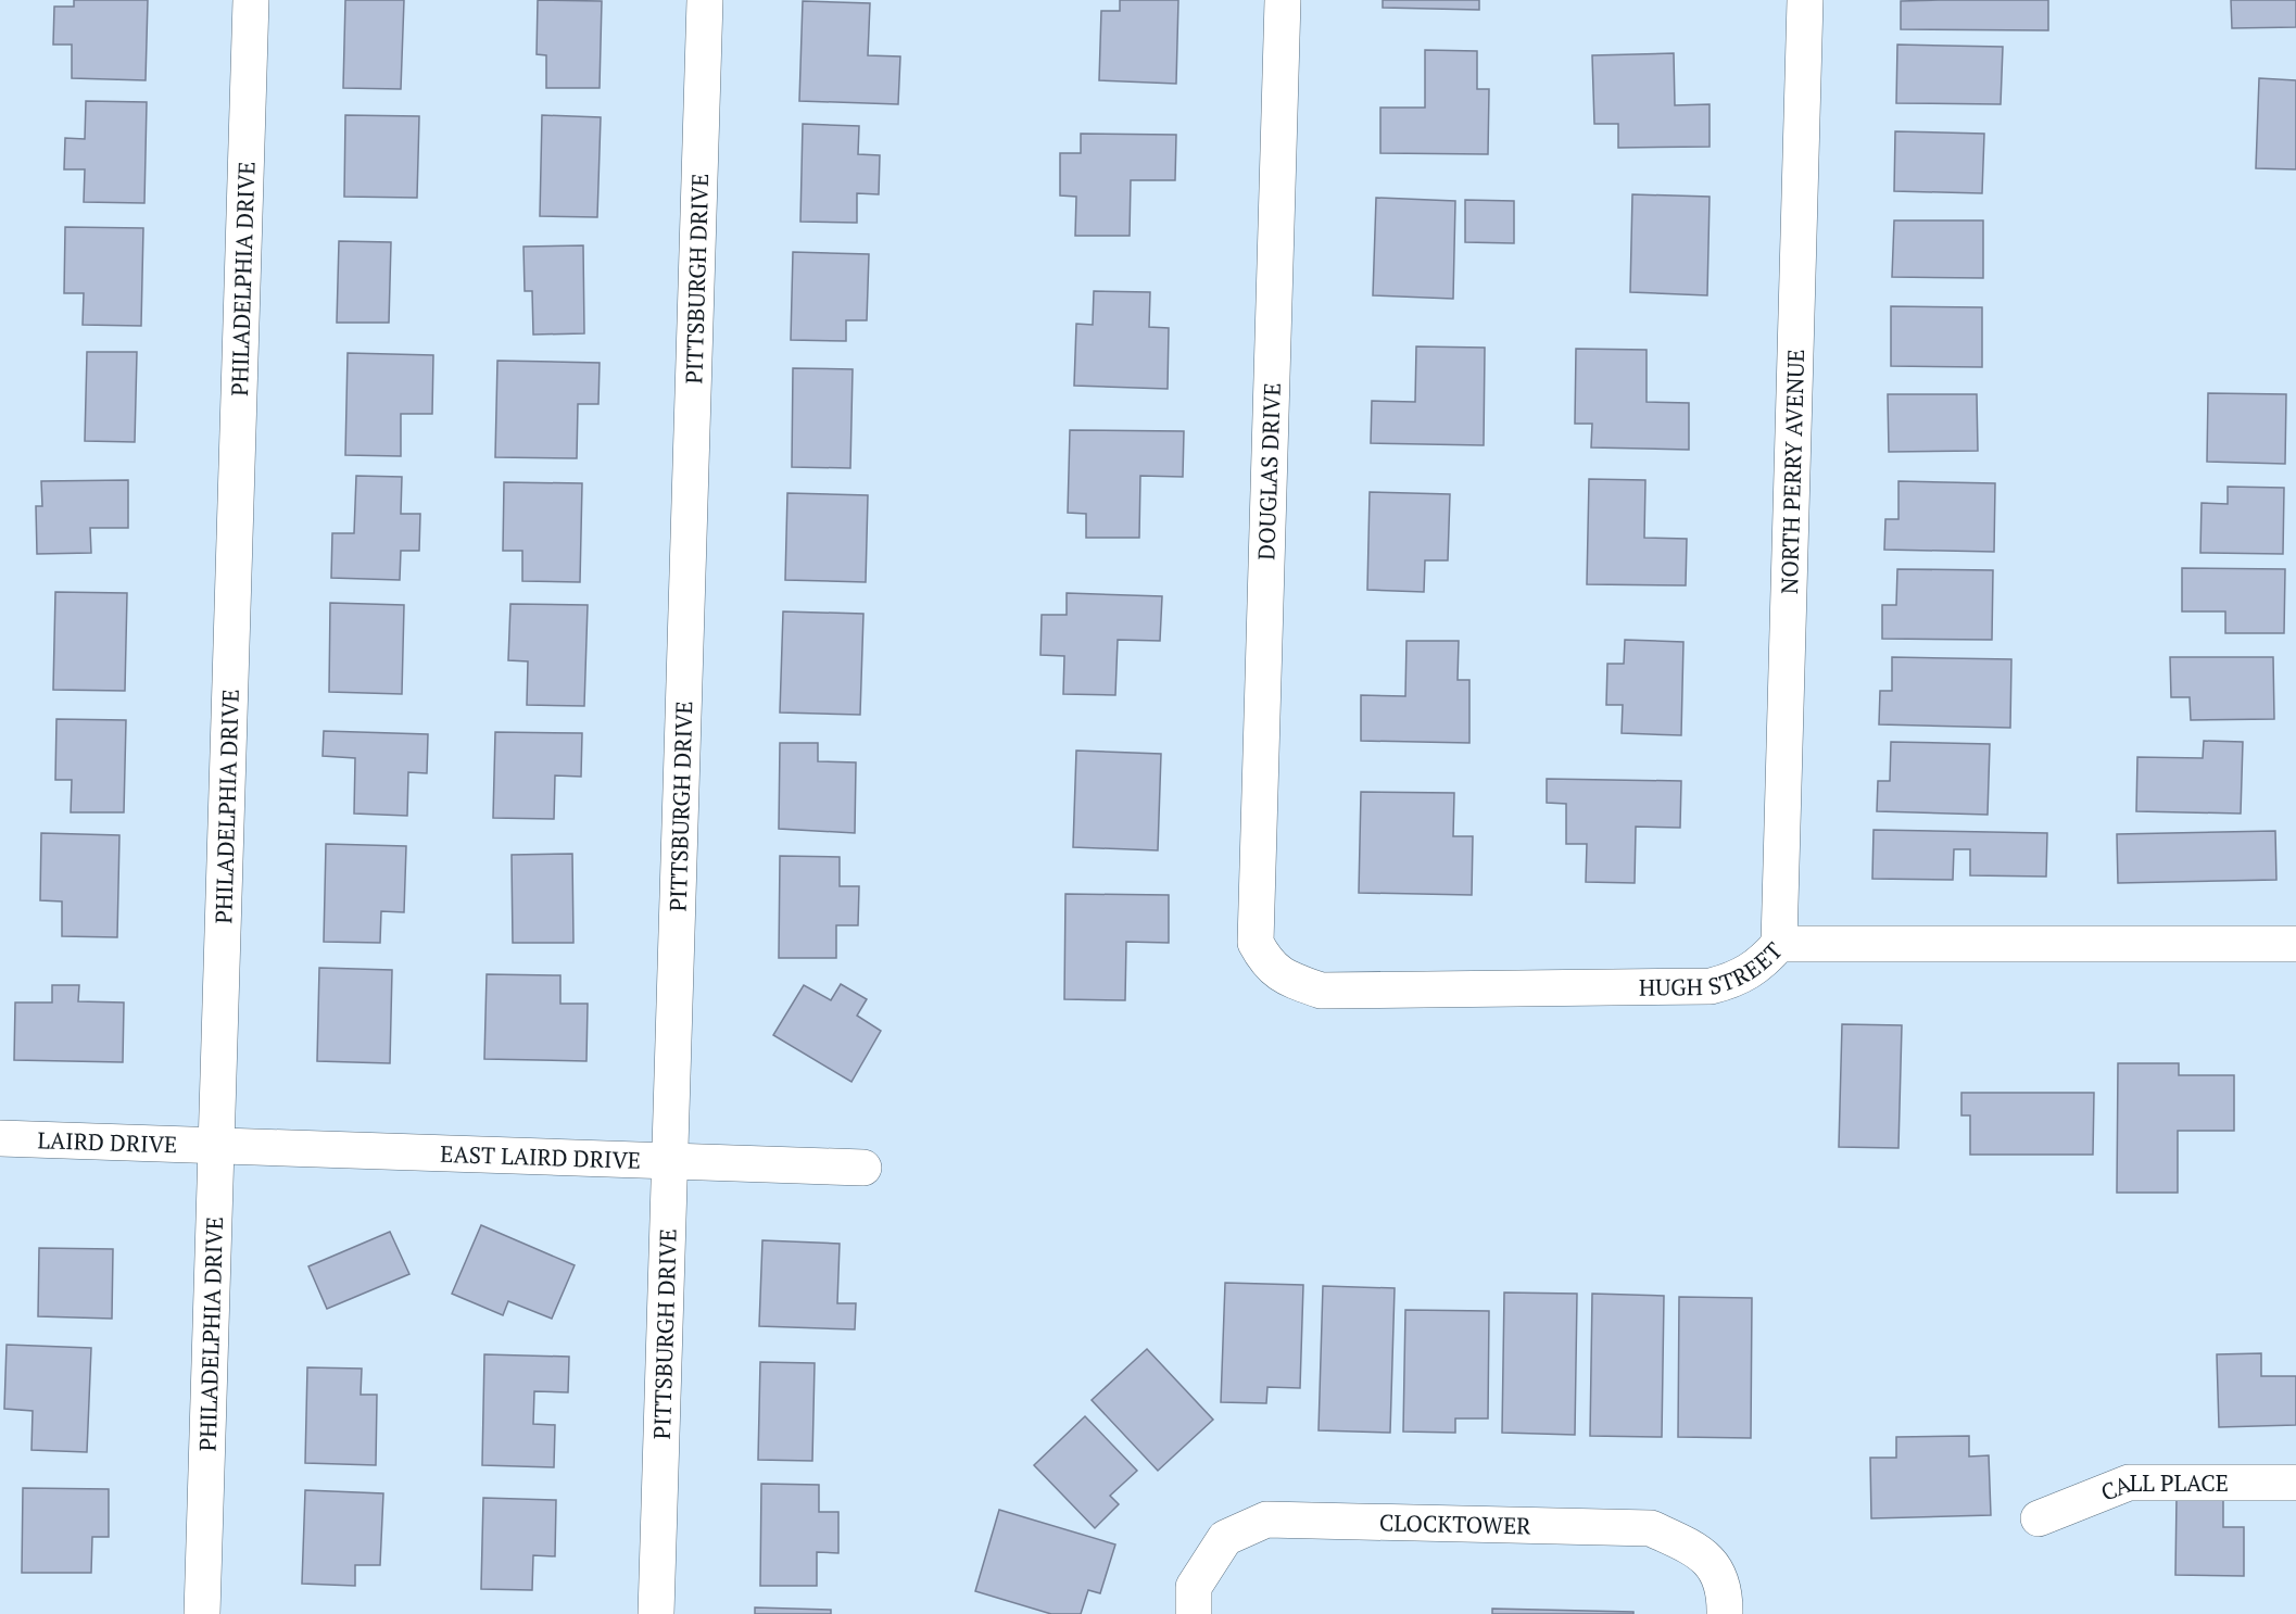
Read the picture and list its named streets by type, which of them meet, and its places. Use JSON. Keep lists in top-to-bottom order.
{
  "streets": {
    "street": [
      "PHILADELPHIA DRIVE",
      "PITTSBURGH DRIVE",
      "DOUGLAS DRIVE",
      "NORTH PERRY AVENUE",
      "HUGH STREET",
      "LAIRD DRIVE",
      "EAST LAIRD DRIVE",
      "CALL PLACE",
      "CLOCKTOWER"
    ]
  },
  "crossings": [
    ["PHILADELPHIA DRIVE", "LAIRD DRIVE"],
    ["PHILADELPHIA DRIVE", "EAST LAIRD DRIVE"],
    ["PITTSBURGH DRIVE", "EAST LAIRD DRIVE"],
    ["DOUGLAS DRIVE", "HUGH STREET"],
    ["NORTH PERRY AVENUE", "HUGH STREET"],
    ["LAIRD DRIVE", "EAST LAIRD DRIVE"]
  ]
}
